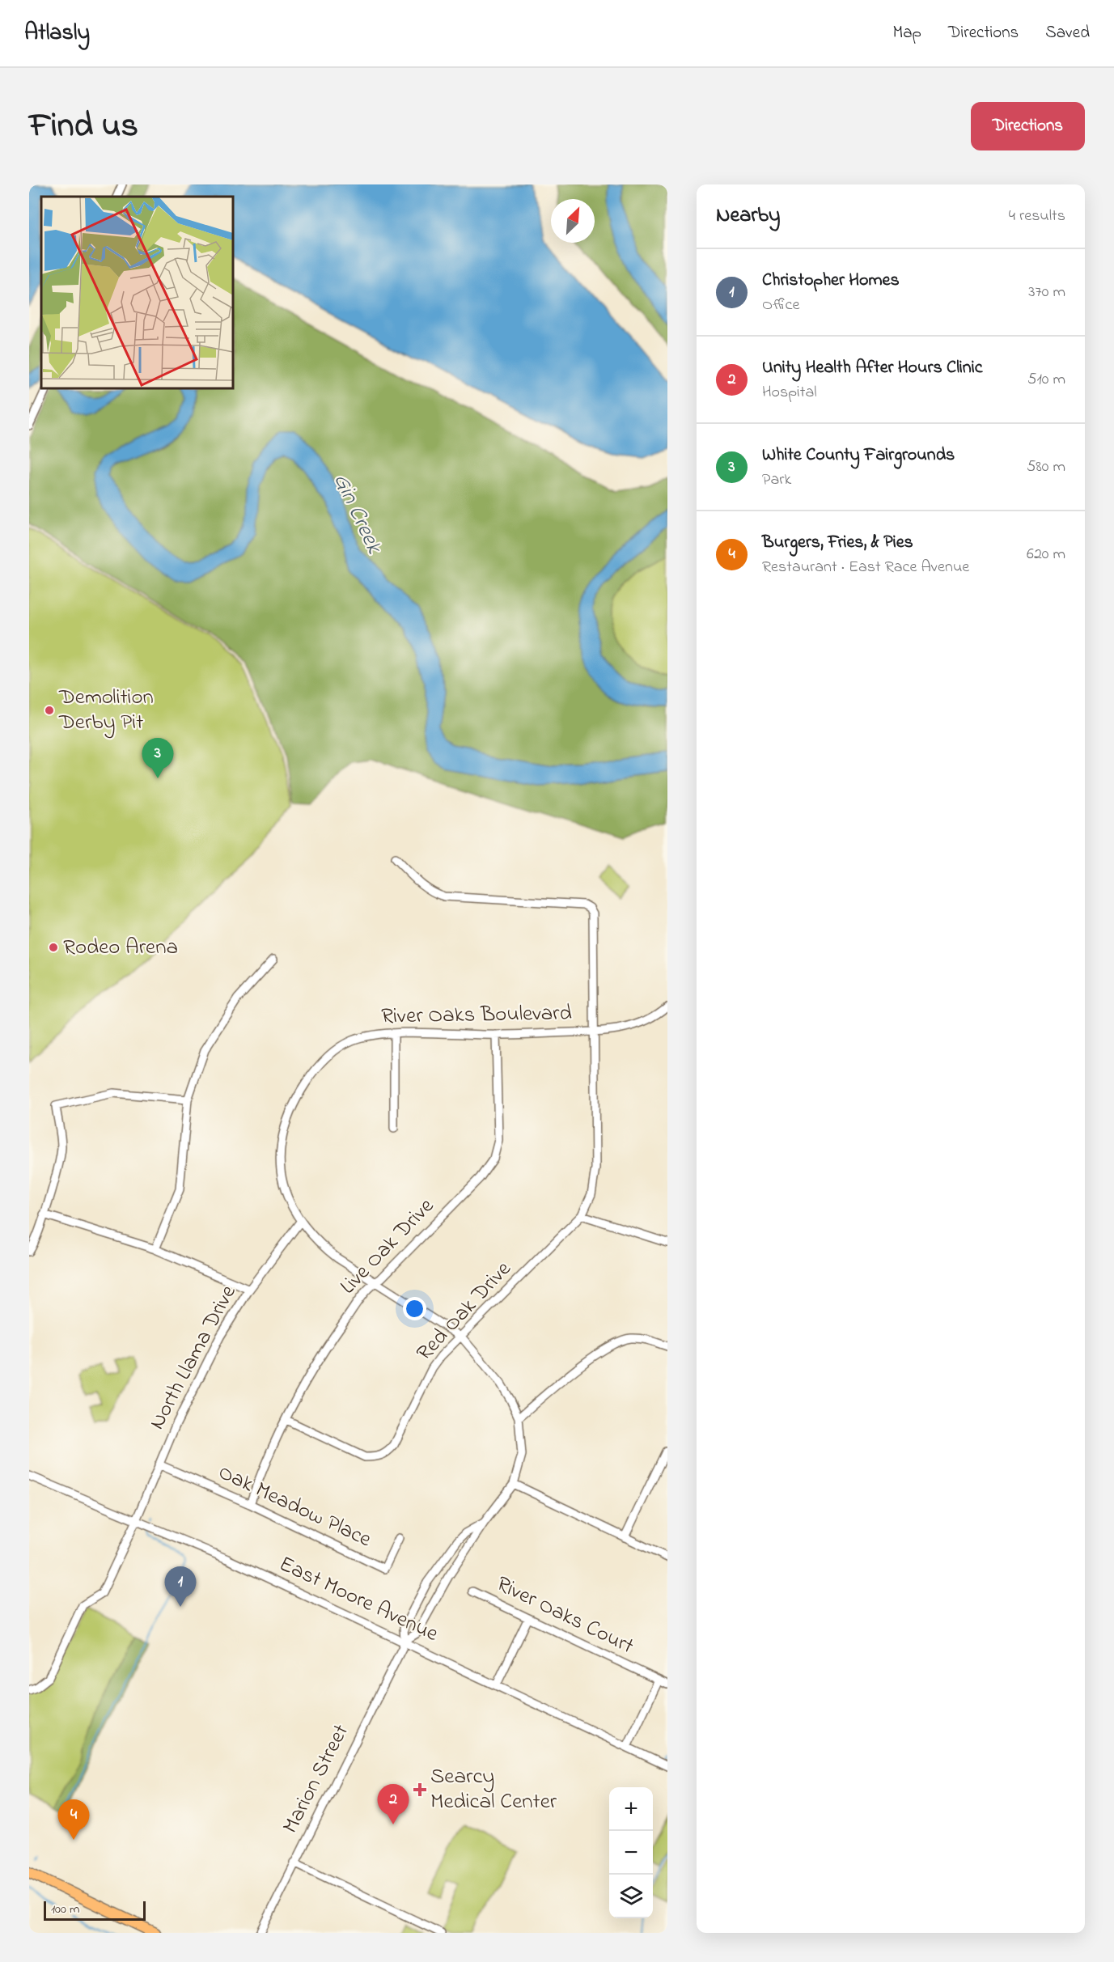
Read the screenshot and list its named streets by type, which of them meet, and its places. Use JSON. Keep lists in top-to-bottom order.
{
  "streets": {
    "street": [
      "River Oaks Boulevard",
      "Live Oak Drive",
      "Red Oak Drive",
      "North Llama Drive",
      "Oak Meadow Place",
      "East Moore Avenue",
      "River Oaks Court",
      "Marion Street"
    ]
  },
  "crossings": [
    ["River Oaks Boulevard", "Live Oak Drive"],
    ["River Oaks Boulevard", "Red Oak Drive"],
    ["River Oaks Boulevard", "North Llama Drive"],
    ["River Oaks Boulevard", "East Moore Avenue"],
    ["River Oaks Boulevard", "Marion Street"],
    ["Live Oak Drive", "Red Oak Drive"],
    ["Live Oak Drive", "Oak Meadow Place"],
    ["North Llama Drive", "Oak Meadow Place"],
    ["North Llama Drive", "East Moore Avenue"],
    ["East Moore Avenue", "Marion Street"]
  ],
  "water": ["Gin Creek"],
  "places": {
    "other": ["Demolition Derby Pit", "Rodeo Arena"],
    "health": ["Searcy Medical Center"]
  },
  "scale_bar": "100 m",
  "north": "top right",
  "page": {
    "header": "Atlasly",
    "nav": ["Map", "Directions", "Saved"],
    "title": "Find us",
    "buttons": "Directions",
    "heading": ["Nearby", "4 results"],
    "list": [
      {
        "mark": "1",
        "name": "Christopher Homes",
        "note": "Office",
        "value": "370 m"
      },
      {
        "mark": "2",
        "name": "Unity Health After Hours Clinic",
        "note": "Hospital",
        "value": "510 m"
      },
      {
        "mark": "3",
        "name": "White County Fairgrounds",
        "note": "Park",
        "value": "580 m"
      },
      {
        "mark": "4",
        "name": "Burgers, Fries, & Pies",
        "note": "Restaurant · East Race Avenue",
        "value": "620 m"
      }
    ],
    "pins": [
      "3",
      "1",
      "2",
      "4"
    ],
    "map_buttons": ["+", "−"],
    "scale": "100 m"
  }
}
